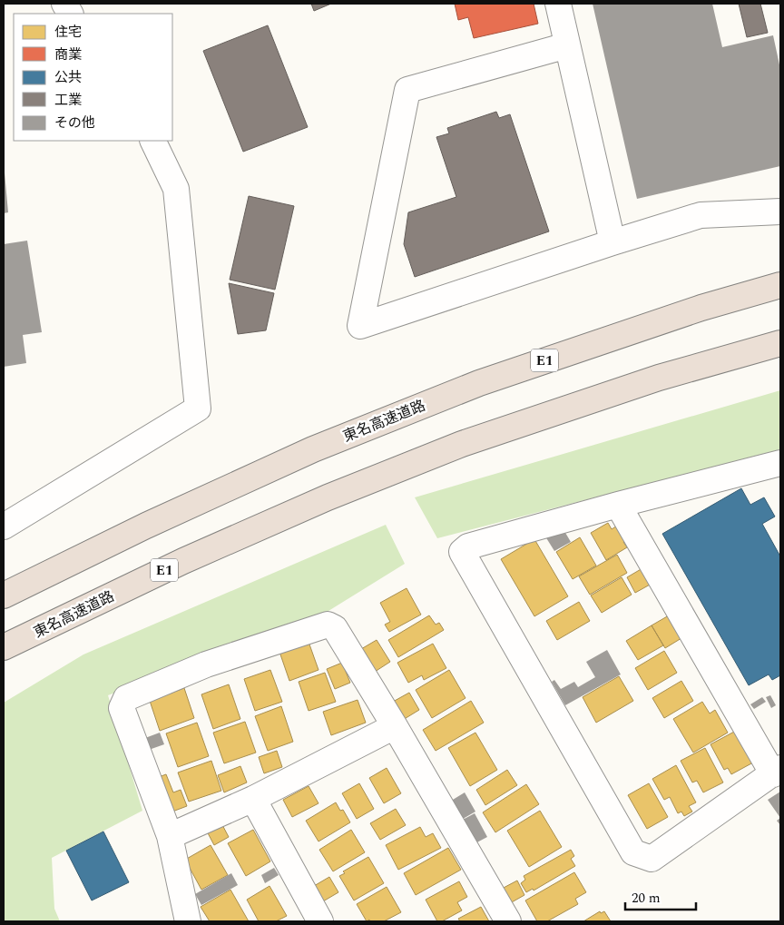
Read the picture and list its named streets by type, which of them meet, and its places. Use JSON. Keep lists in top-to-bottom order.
{
  "streets": {
    "highway": ["E1", "東名高速道路"]
  },
  "legend": [
    "住宅",
    "商業",
    "公共",
    "工業",
    "その他"
  ],
  "scale_bar": "20 m"
}
